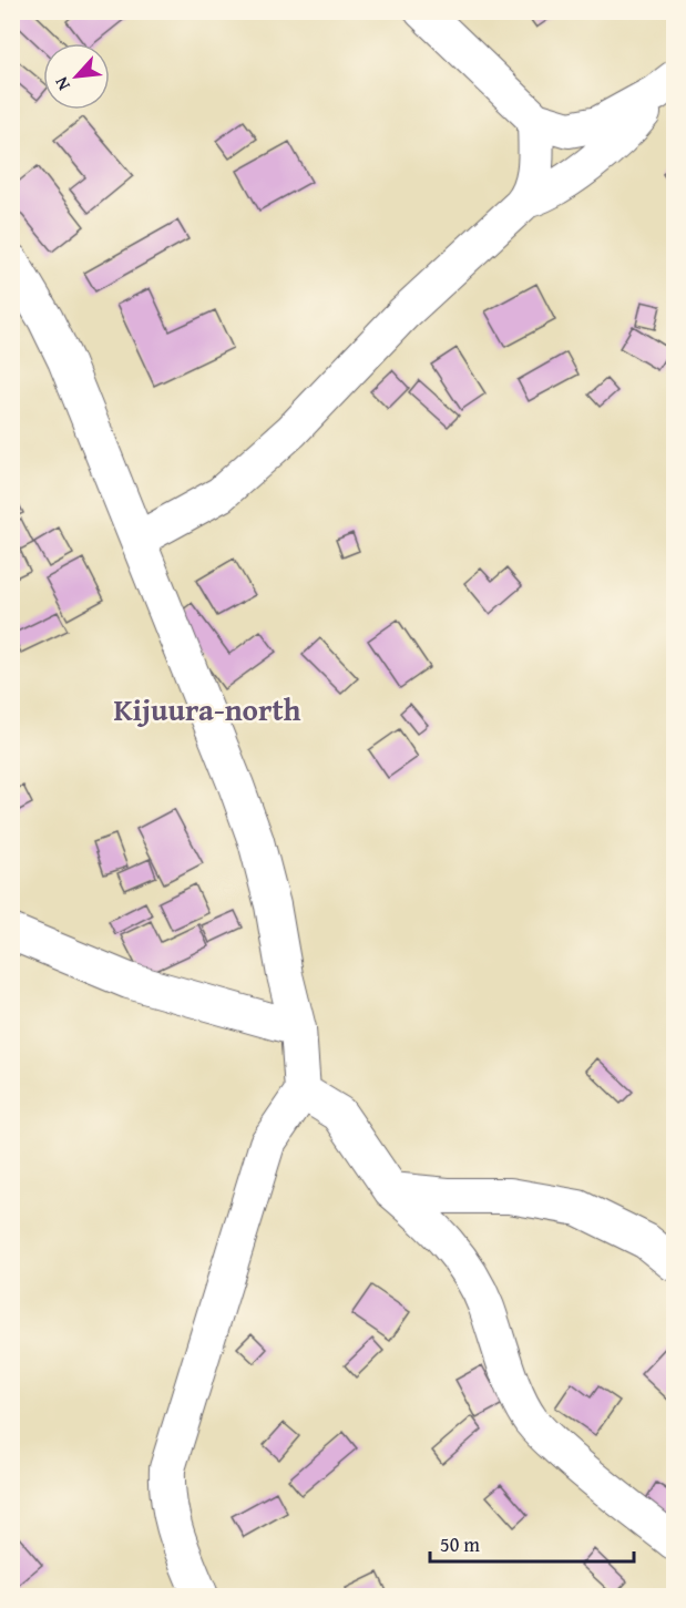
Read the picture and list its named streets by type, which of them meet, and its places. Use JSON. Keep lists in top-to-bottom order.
{
  "districts": ["Kijuura-north"],
  "scale_bar": "50 m",
  "north": "bottom left"
}
